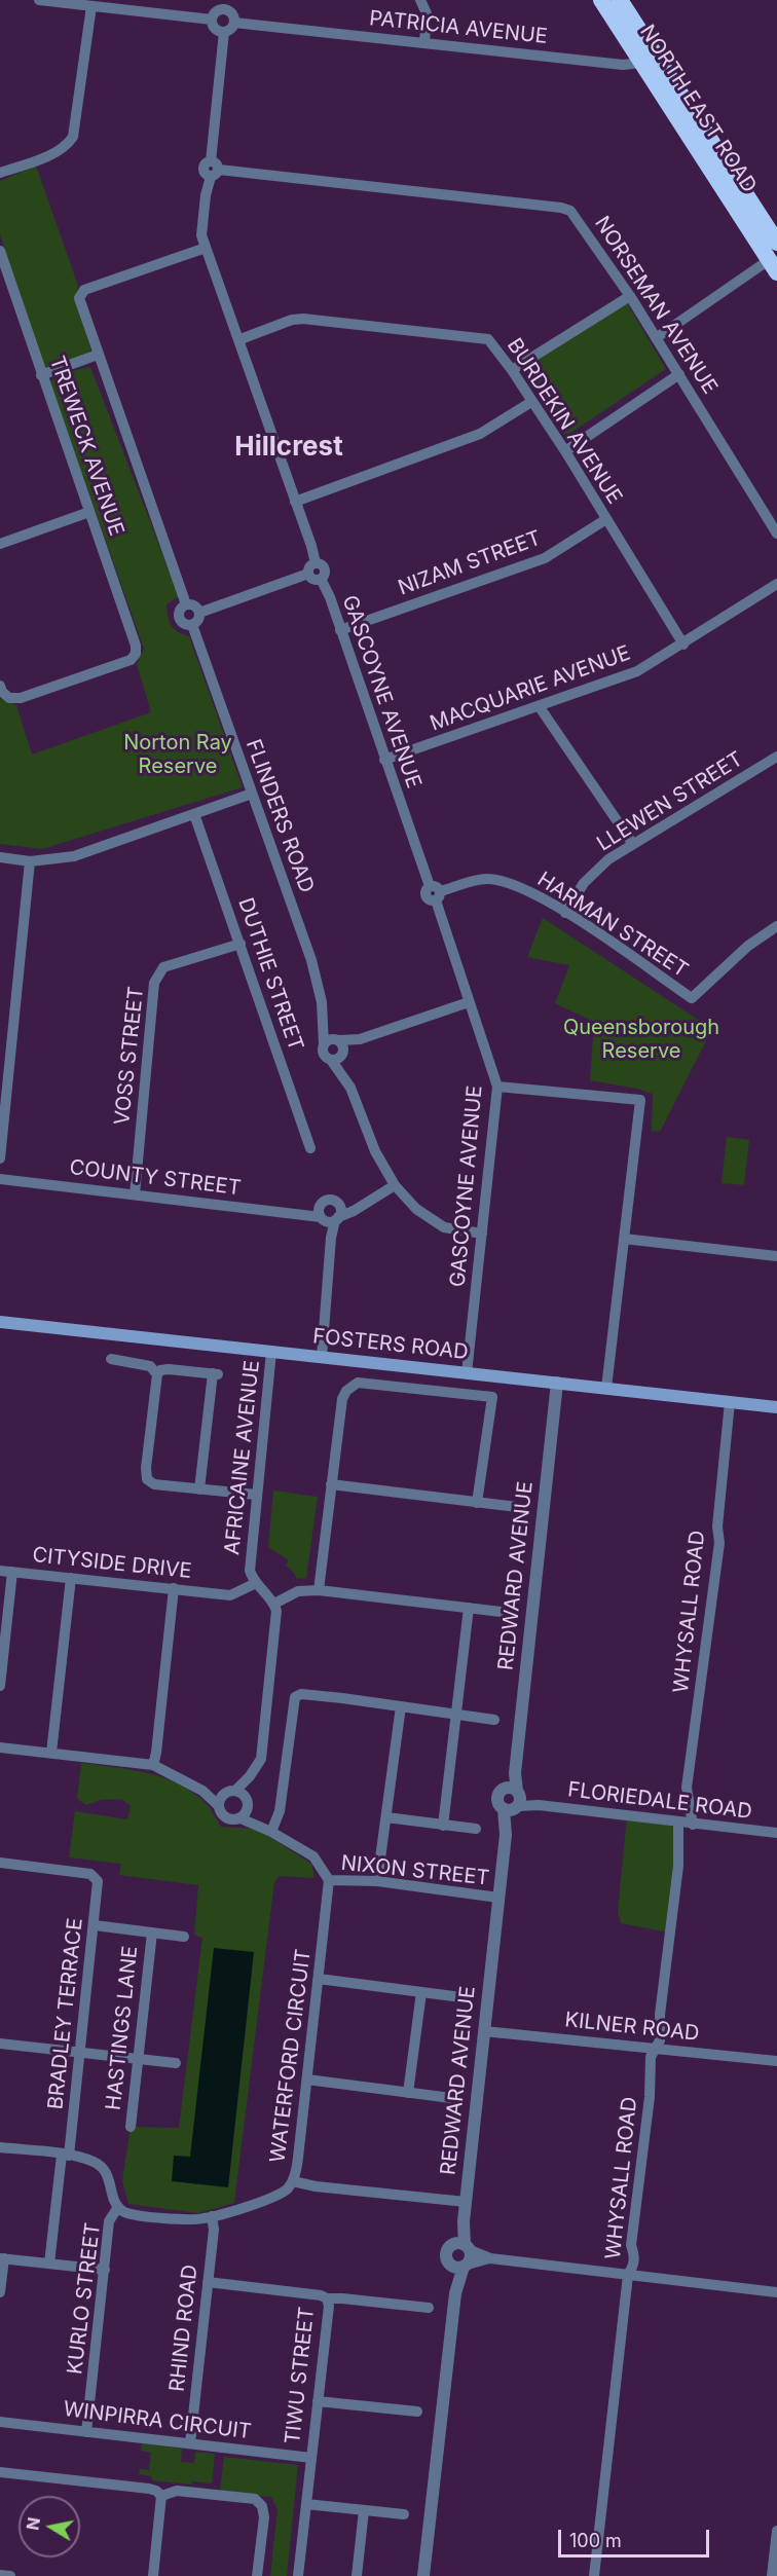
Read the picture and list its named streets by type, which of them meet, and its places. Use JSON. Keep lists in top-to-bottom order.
{
  "streets": {
    "highway": ["NORTH EAST ROAD"],
    "main road": ["FOSTERS ROAD"],
    "street": [
      "PATRICIA AVENUE",
      "NORSEMAN AVENUE",
      "BURDEKIN AVENUE",
      "TREWECK AVENUE",
      "NIZAM STREET",
      "MACQUARIE AVENUE",
      "GASCOYNE AVENUE",
      "LLEWEN STREET",
      "FLINDERS ROAD",
      "HARMAN STREET",
      "DUTHIE STREET",
      "VOSS STREET",
      "COUNTY STREET",
      "AFRICAINE AVENUE",
      "CITYSIDE DRIVE",
      "REDWARD AVENUE",
      "WHYSALL ROAD",
      "FLORIEDALE ROAD",
      "NIXON STREET",
      "BRADLEY TERRACE",
      "KILNER ROAD",
      "HASTINGS LANE",
      "WATERFORD CIRCUIT",
      "KURLO STREET",
      "RHIND ROAD",
      "TIWU STREET",
      "WINPIRRA CIRCUIT"
    ]
  },
  "crossings": [
    ["PATRICIA AVENUE", "NORTH EAST ROAD"],
    ["BURDEKIN AVENUE", "NIZAM STREET"],
    ["BURDEKIN AVENUE", "MACQUARIE AVENUE"],
    ["NIZAM STREET", "GASCOYNE AVENUE"],
    ["MACQUARIE AVENUE", "GASCOYNE AVENUE"],
    ["GASCOYNE AVENUE", "HARMAN STREET"],
    ["GASCOYNE AVENUE", "FOSTERS ROAD"],
    ["LLEWEN STREET", "HARMAN STREET"],
    ["DUTHIE STREET", "VOSS STREET"],
    ["VOSS STREET", "COUNTY STREET"],
    ["FOSTERS ROAD", "AFRICAINE AVENUE"],
    ["FOSTERS ROAD", "REDWARD AVENUE"],
    ["FOSTERS ROAD", "WHYSALL ROAD"],
    ["AFRICAINE AVENUE", "CITYSIDE DRIVE"],
    ["REDWARD AVENUE", "FLORIEDALE ROAD"],
    ["REDWARD AVENUE", "NIXON STREET"],
    ["REDWARD AVENUE", "KILNER ROAD"],
    ["WHYSALL ROAD", "FLORIEDALE ROAD"],
    ["WHYSALL ROAD", "KILNER ROAD"],
    ["NIXON STREET", "WATERFORD CIRCUIT"],
    ["WATERFORD CIRCUIT", "KURLO STREET"],
    ["WATERFORD CIRCUIT", "RHIND ROAD"],
    ["KURLO STREET", "WINPIRRA CIRCUIT"],
    ["RHIND ROAD", "TIWU STREET"],
    ["RHIND ROAD", "WINPIRRA CIRCUIT"],
    ["TIWU STREET", "WINPIRRA CIRCUIT"]
  ],
  "districts": ["Hillcrest"],
  "parks": ["Norton Ray Reserve", "Queensborough Reserve"],
  "scale_bar": "100 m",
  "north": "left"
}
